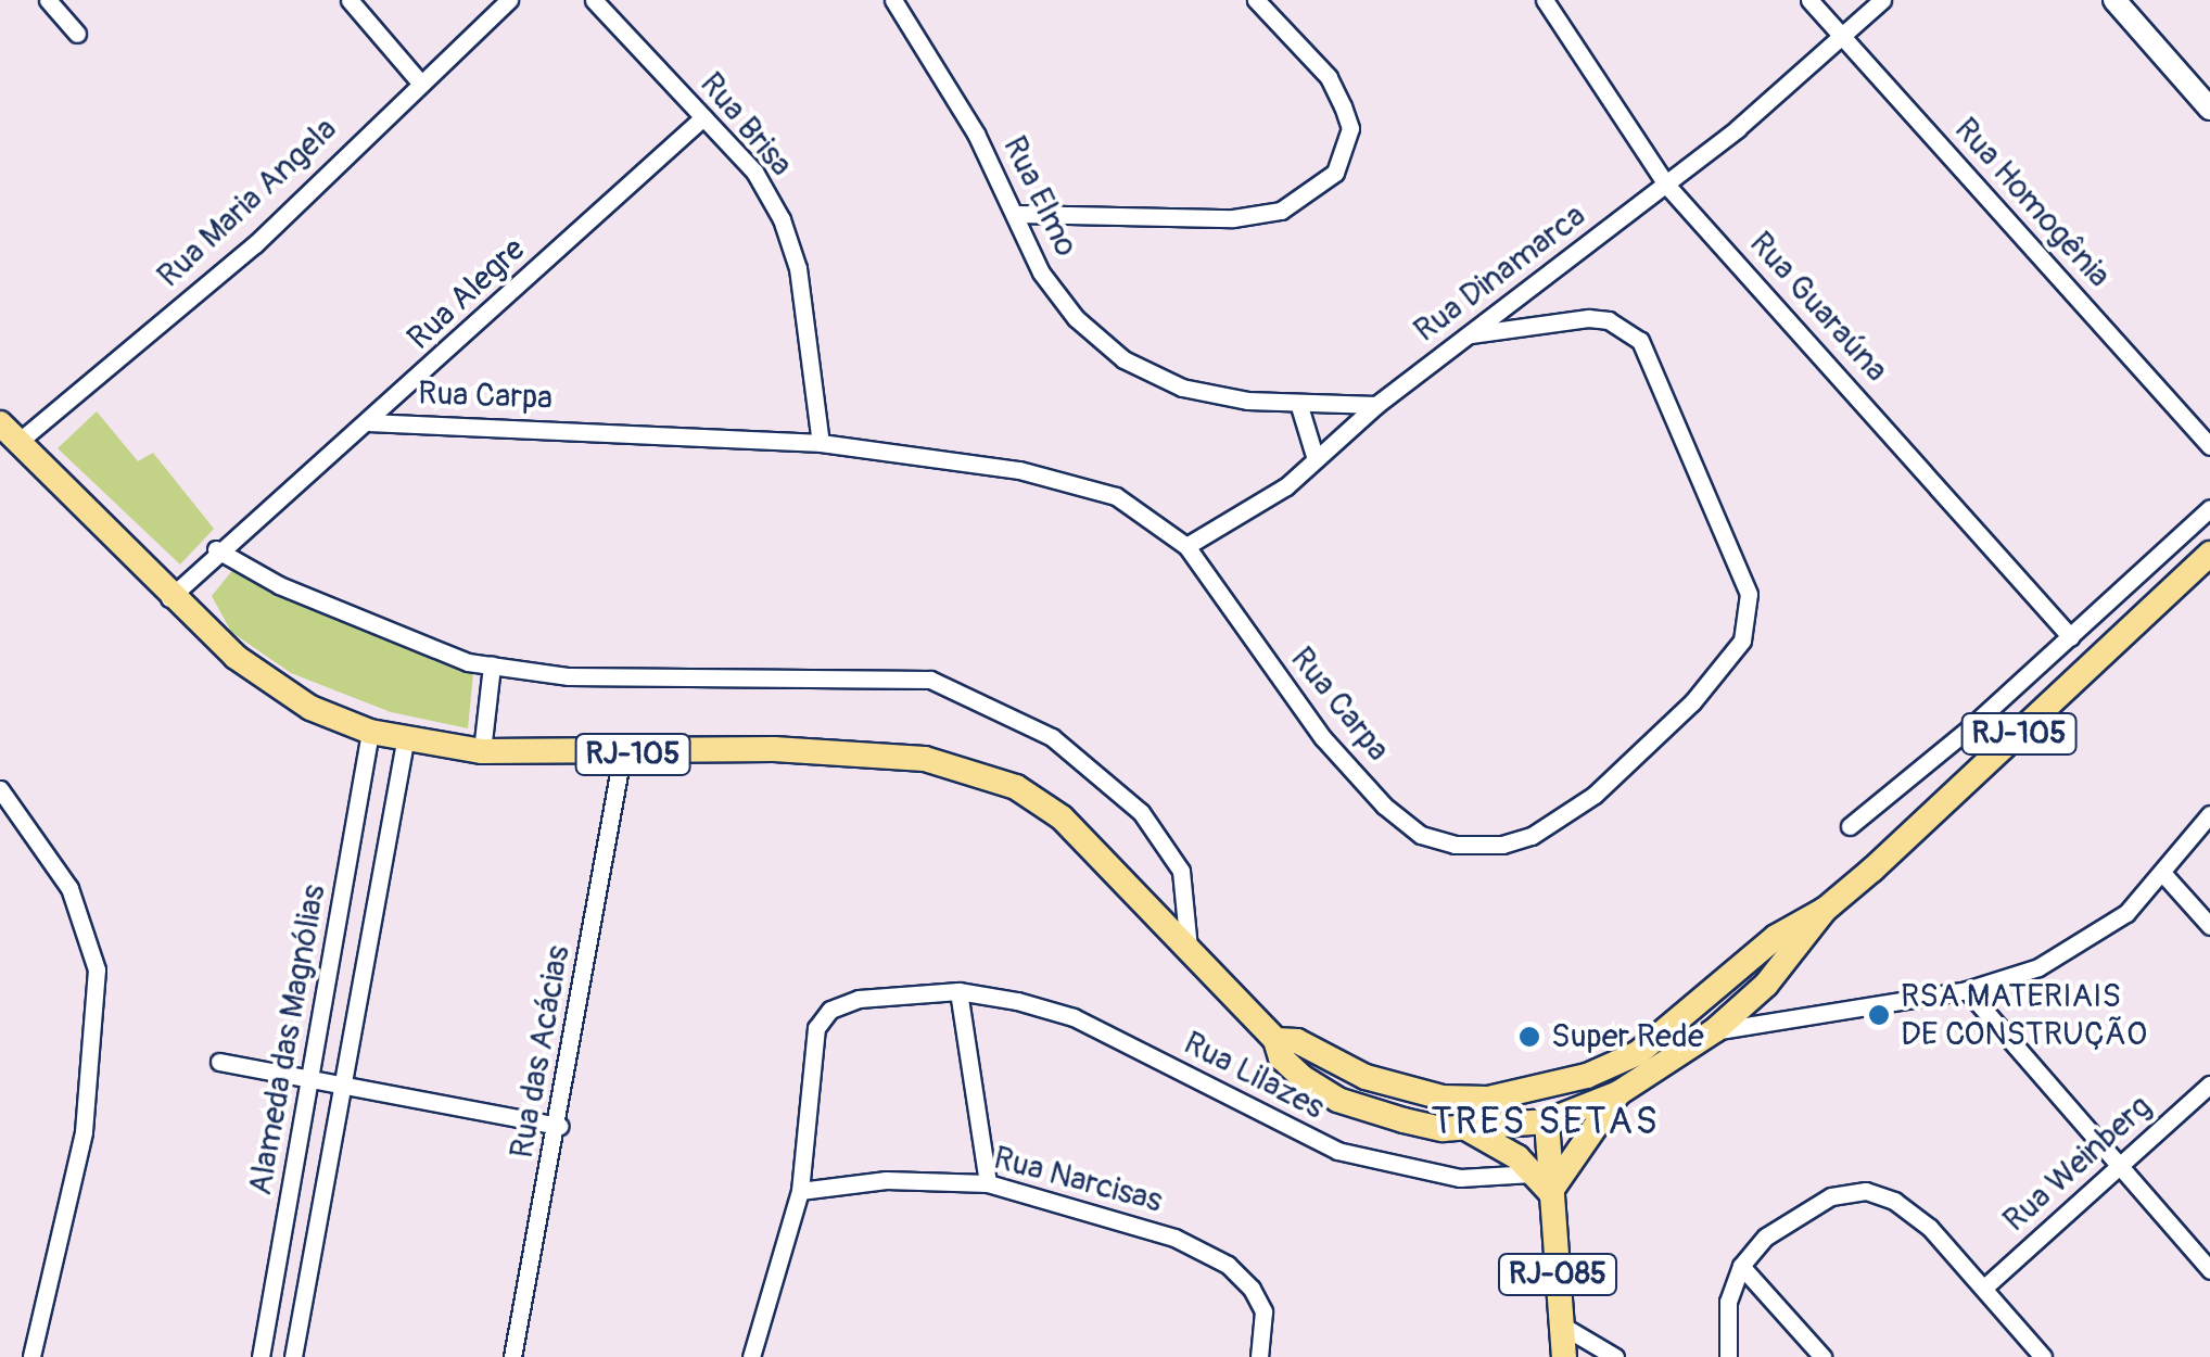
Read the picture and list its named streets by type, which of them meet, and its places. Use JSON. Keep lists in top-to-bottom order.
{
  "streets": {
    "main road": ["RJ-105", "RJ-085"],
    "street": [
      "Rua Brisa",
      "Rua Elmo",
      "Rua Maria Angela",
      "Rua Homogênia",
      "Rua Dinamarca",
      "Rua Alegre",
      "Rua Guaraúna",
      "Rua Carpa",
      "Alameda das Magnólias",
      "Rua das Acácias",
      "Rua Lilazes",
      "Rua Weinberg",
      "Rua Narcisas"
    ]
  },
  "crossings": [
    ["Rua Brisa", "Rua Alegre"],
    ["Rua Brisa", "Rua Carpa"],
    ["Rua Elmo", "Rua Dinamarca"],
    ["Rua Maria Angela", "RJ-105"],
    ["Rua Homogênia", "Rua Dinamarca"],
    ["Rua Dinamarca", "Rua Guaraúna"],
    ["Rua Dinamarca", "Rua Carpa"],
    ["Rua Alegre", "Rua Carpa"],
    ["Rua Alegre", "RJ-105"],
    ["RJ-105", "Alameda das Magnólias"],
    ["RJ-105", "Rua das Acácias"],
    ["RJ-105", "RJ-085"],
    ["Rua Lilazes", "Rua Narcisas"]
  ],
  "districts": ["TRES SETAS"],
  "places": ["RSA MATERIAIS DE CONSTRUÇÃO", "Super Rede"]
}
